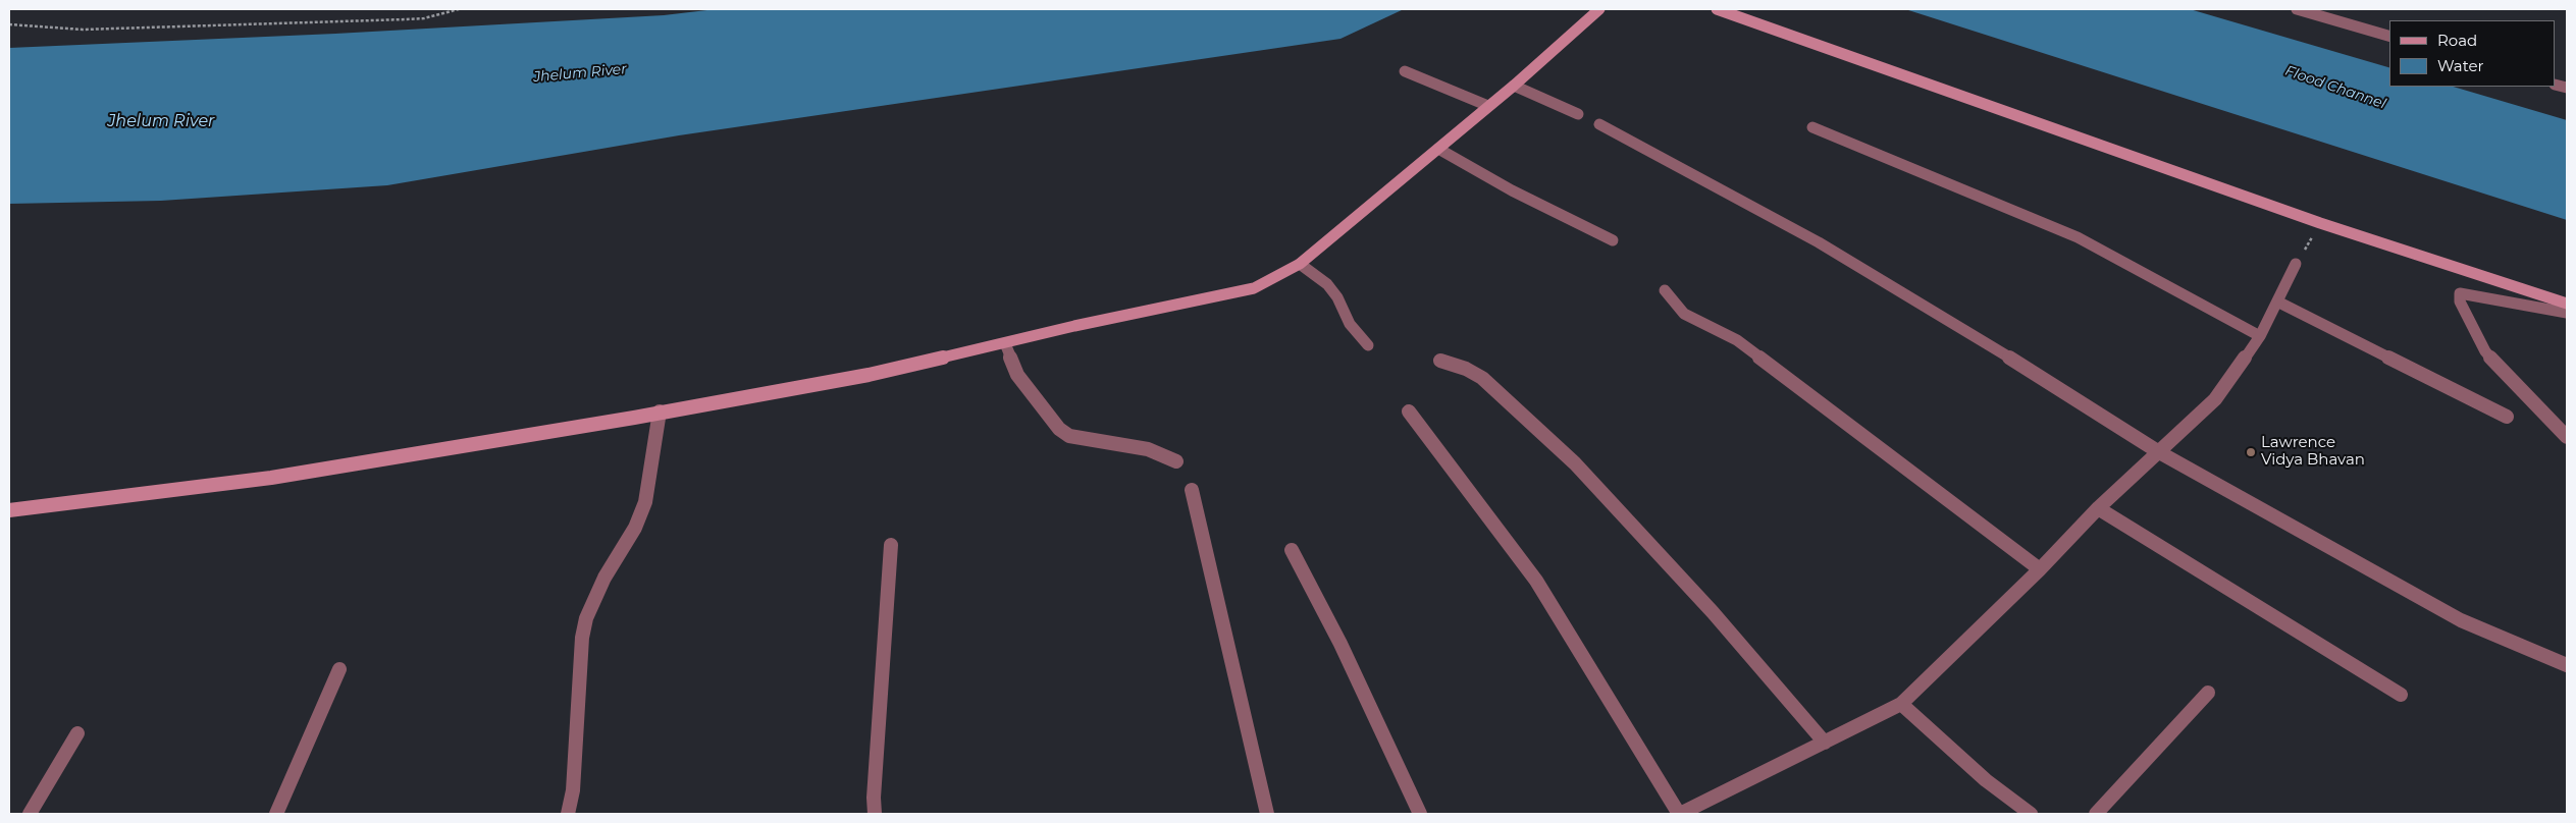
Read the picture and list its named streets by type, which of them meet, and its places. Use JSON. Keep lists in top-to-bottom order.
{
  "water": ["Jhelum River", "Flood Channel"],
  "places": ["Lawrence Vidya Bhavan"],
  "legend": ["Road", "Water"]
}
